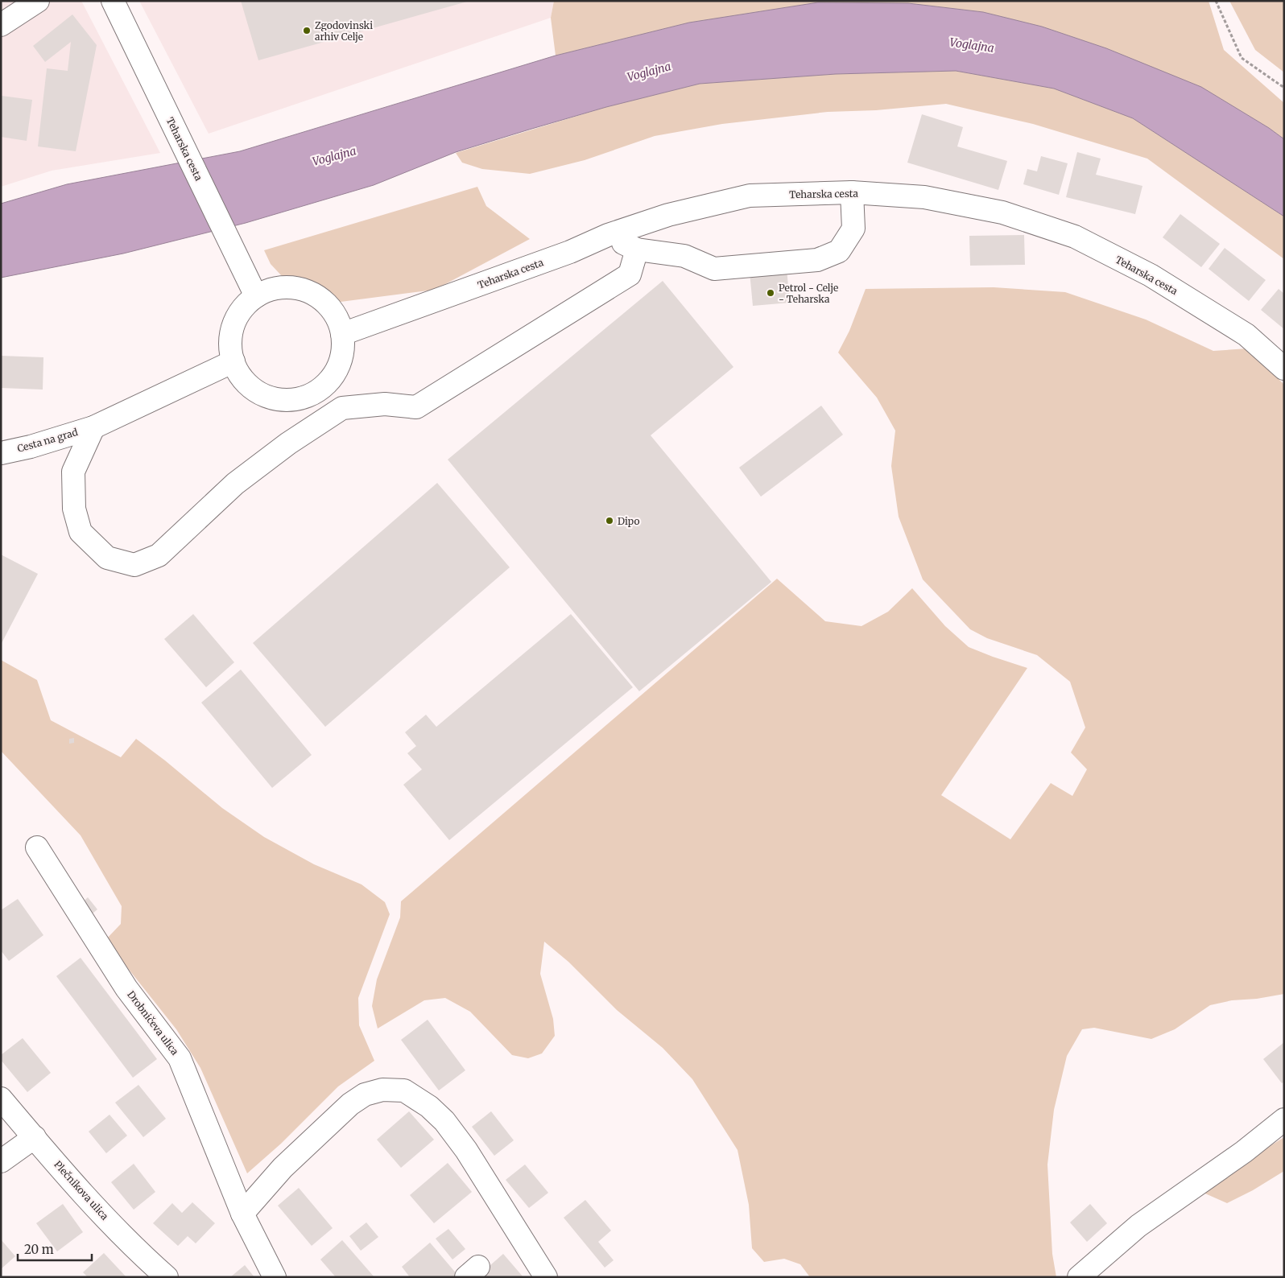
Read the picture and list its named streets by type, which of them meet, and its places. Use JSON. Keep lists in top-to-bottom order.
{
  "streets": {
    "street": [
      "Teharska cesta",
      "Cesta na grad",
      "Drobničeva ulica",
      "Plečnikova ulica"
    ]
  },
  "water": ["Voglajna"],
  "places": ["Zgodovinski arhiv Celje", "Petrol - Celje - Teharska", "Dipo"],
  "scale_bar": "20 m"
}
